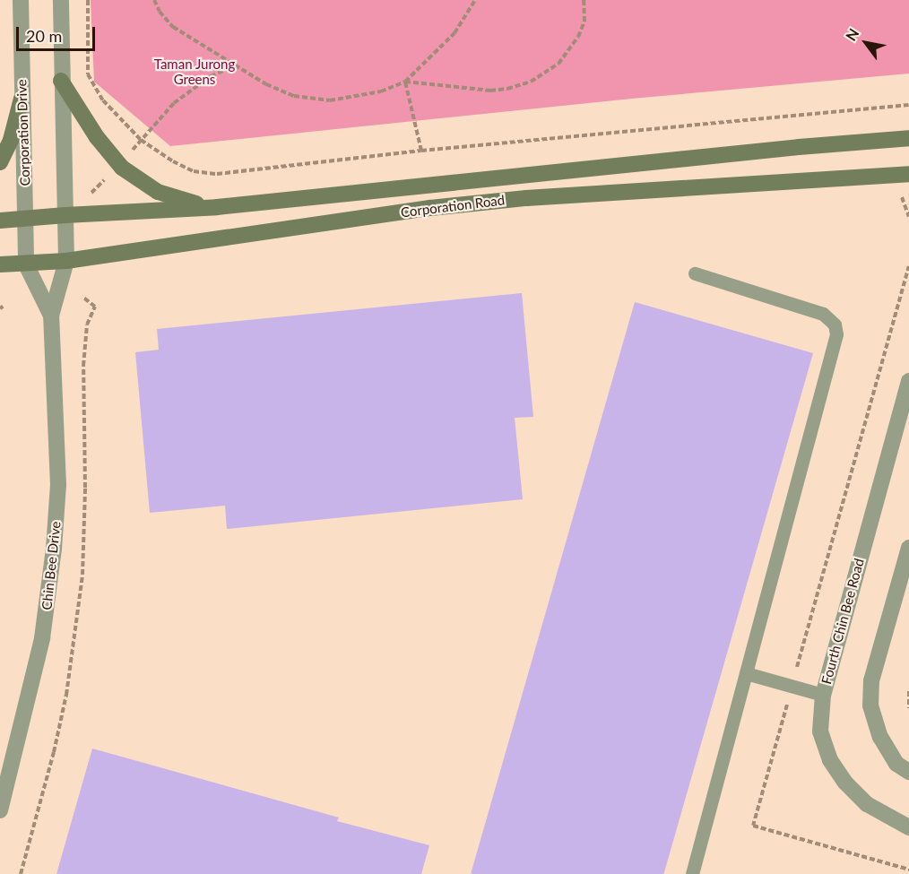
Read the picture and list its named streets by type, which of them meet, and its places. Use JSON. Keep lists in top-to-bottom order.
{
  "streets": {
    "main road": ["Corporation Road"],
    "street": ["Corporation Drive", "Chin Bee Drive", "Fourth Chin Bee Road"]
  },
  "crossings": [
    ["Corporation Drive", "Corporation Road"],
    ["Corporation Drive", "Chin Bee Drive"],
    ["Corporation Road", "Chin Bee Drive"]
  ],
  "parks": ["Taman Jurong Greens"],
  "scale_bar": "20 m",
  "north": "top left"
}
